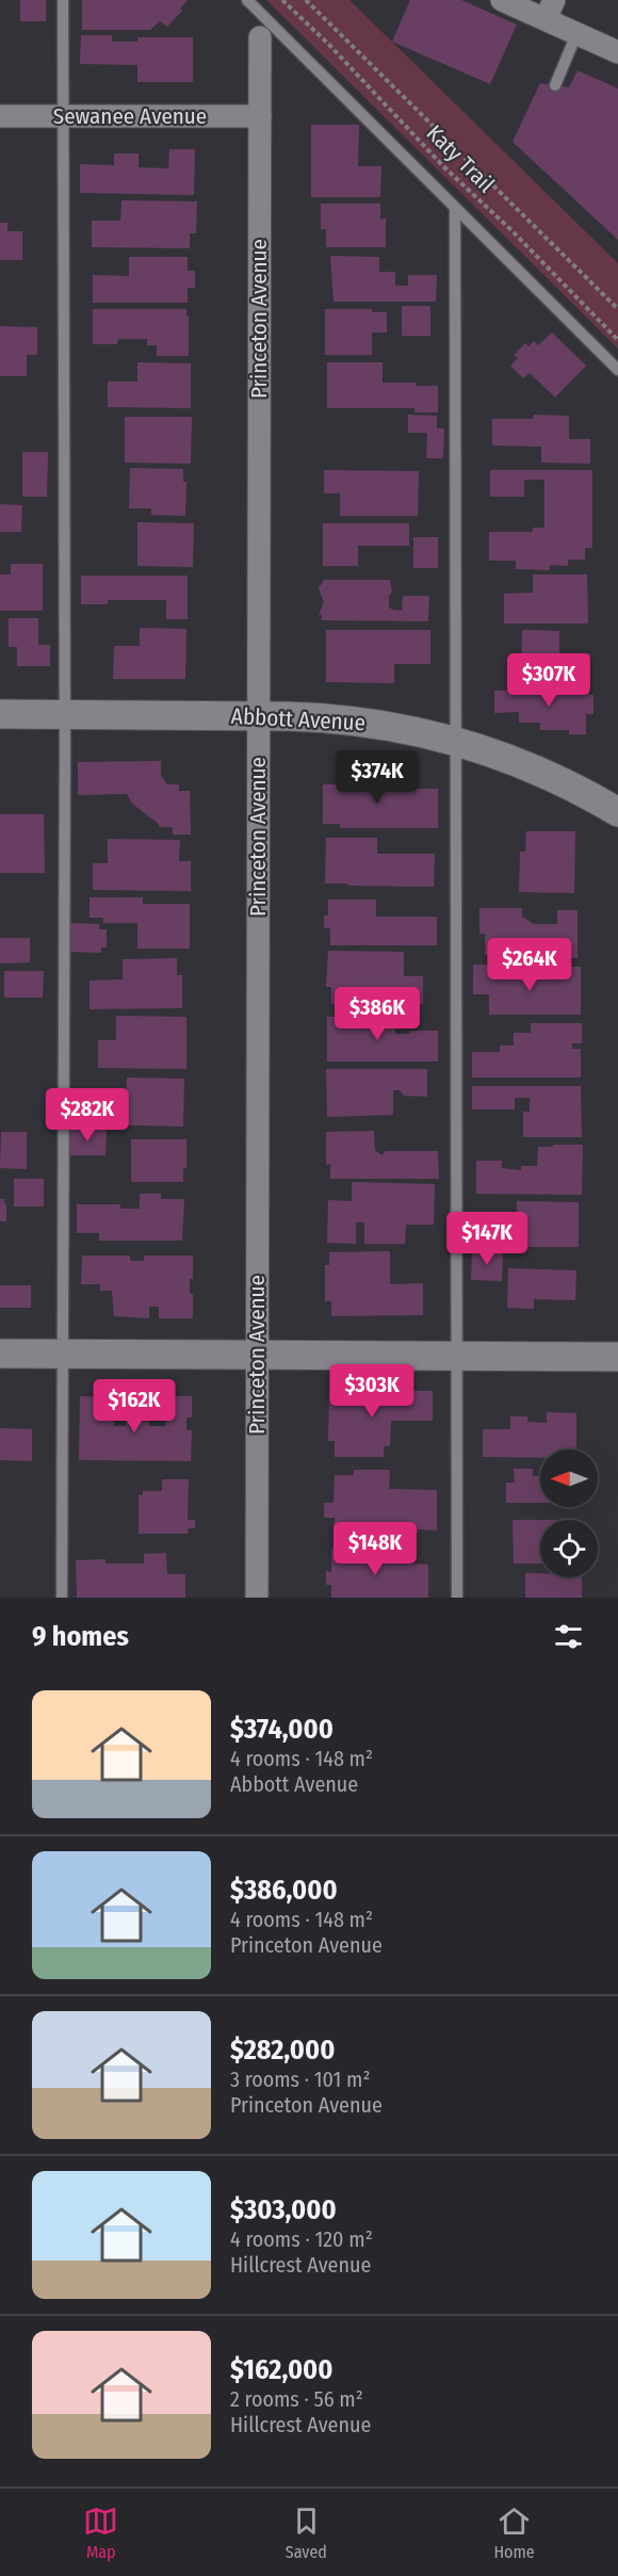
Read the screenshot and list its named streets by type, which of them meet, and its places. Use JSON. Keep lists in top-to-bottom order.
{
  "streets": {
    "street": ["Sewanee Avenue", "Princeton Avenue", "Abbott Avenue"],
    "path": ["Katy Trail"]
  },
  "crossings": [
    ["Sewanee Avenue", "Princeton Avenue"],
    ["Princeton Avenue", "Abbott Avenue"]
  ],
  "north": "left",
  "page": {
    "price": [
      "$307K",
      "$374K",
      "$264K",
      "$386K",
      "$282K",
      "$147K",
      "$303K",
      "$162K",
      "$148K"
    ],
    "heading": "9 homes",
    "list": [
      {
        "name": "$374,000",
        "note": "4 rooms · 148 m² · Abbott Avenue"
      },
      {
        "name": "$386,000",
        "note": "4 rooms · 148 m² · Princeton Avenue"
      },
      {
        "name": "$282,000",
        "note": "3 rooms · 101 m² · Princeton Avenue"
      },
      {
        "name": "$303,000",
        "note": "4 rooms · 120 m² · Hillcrest Avenue"
      },
      {
        "name": "$162,000",
        "note": "2 rooms · 56 m² · Hillcrest Avenue"
      }
    ],
    "tabs": ["Map", "Saved", "Home"]
  }
}
